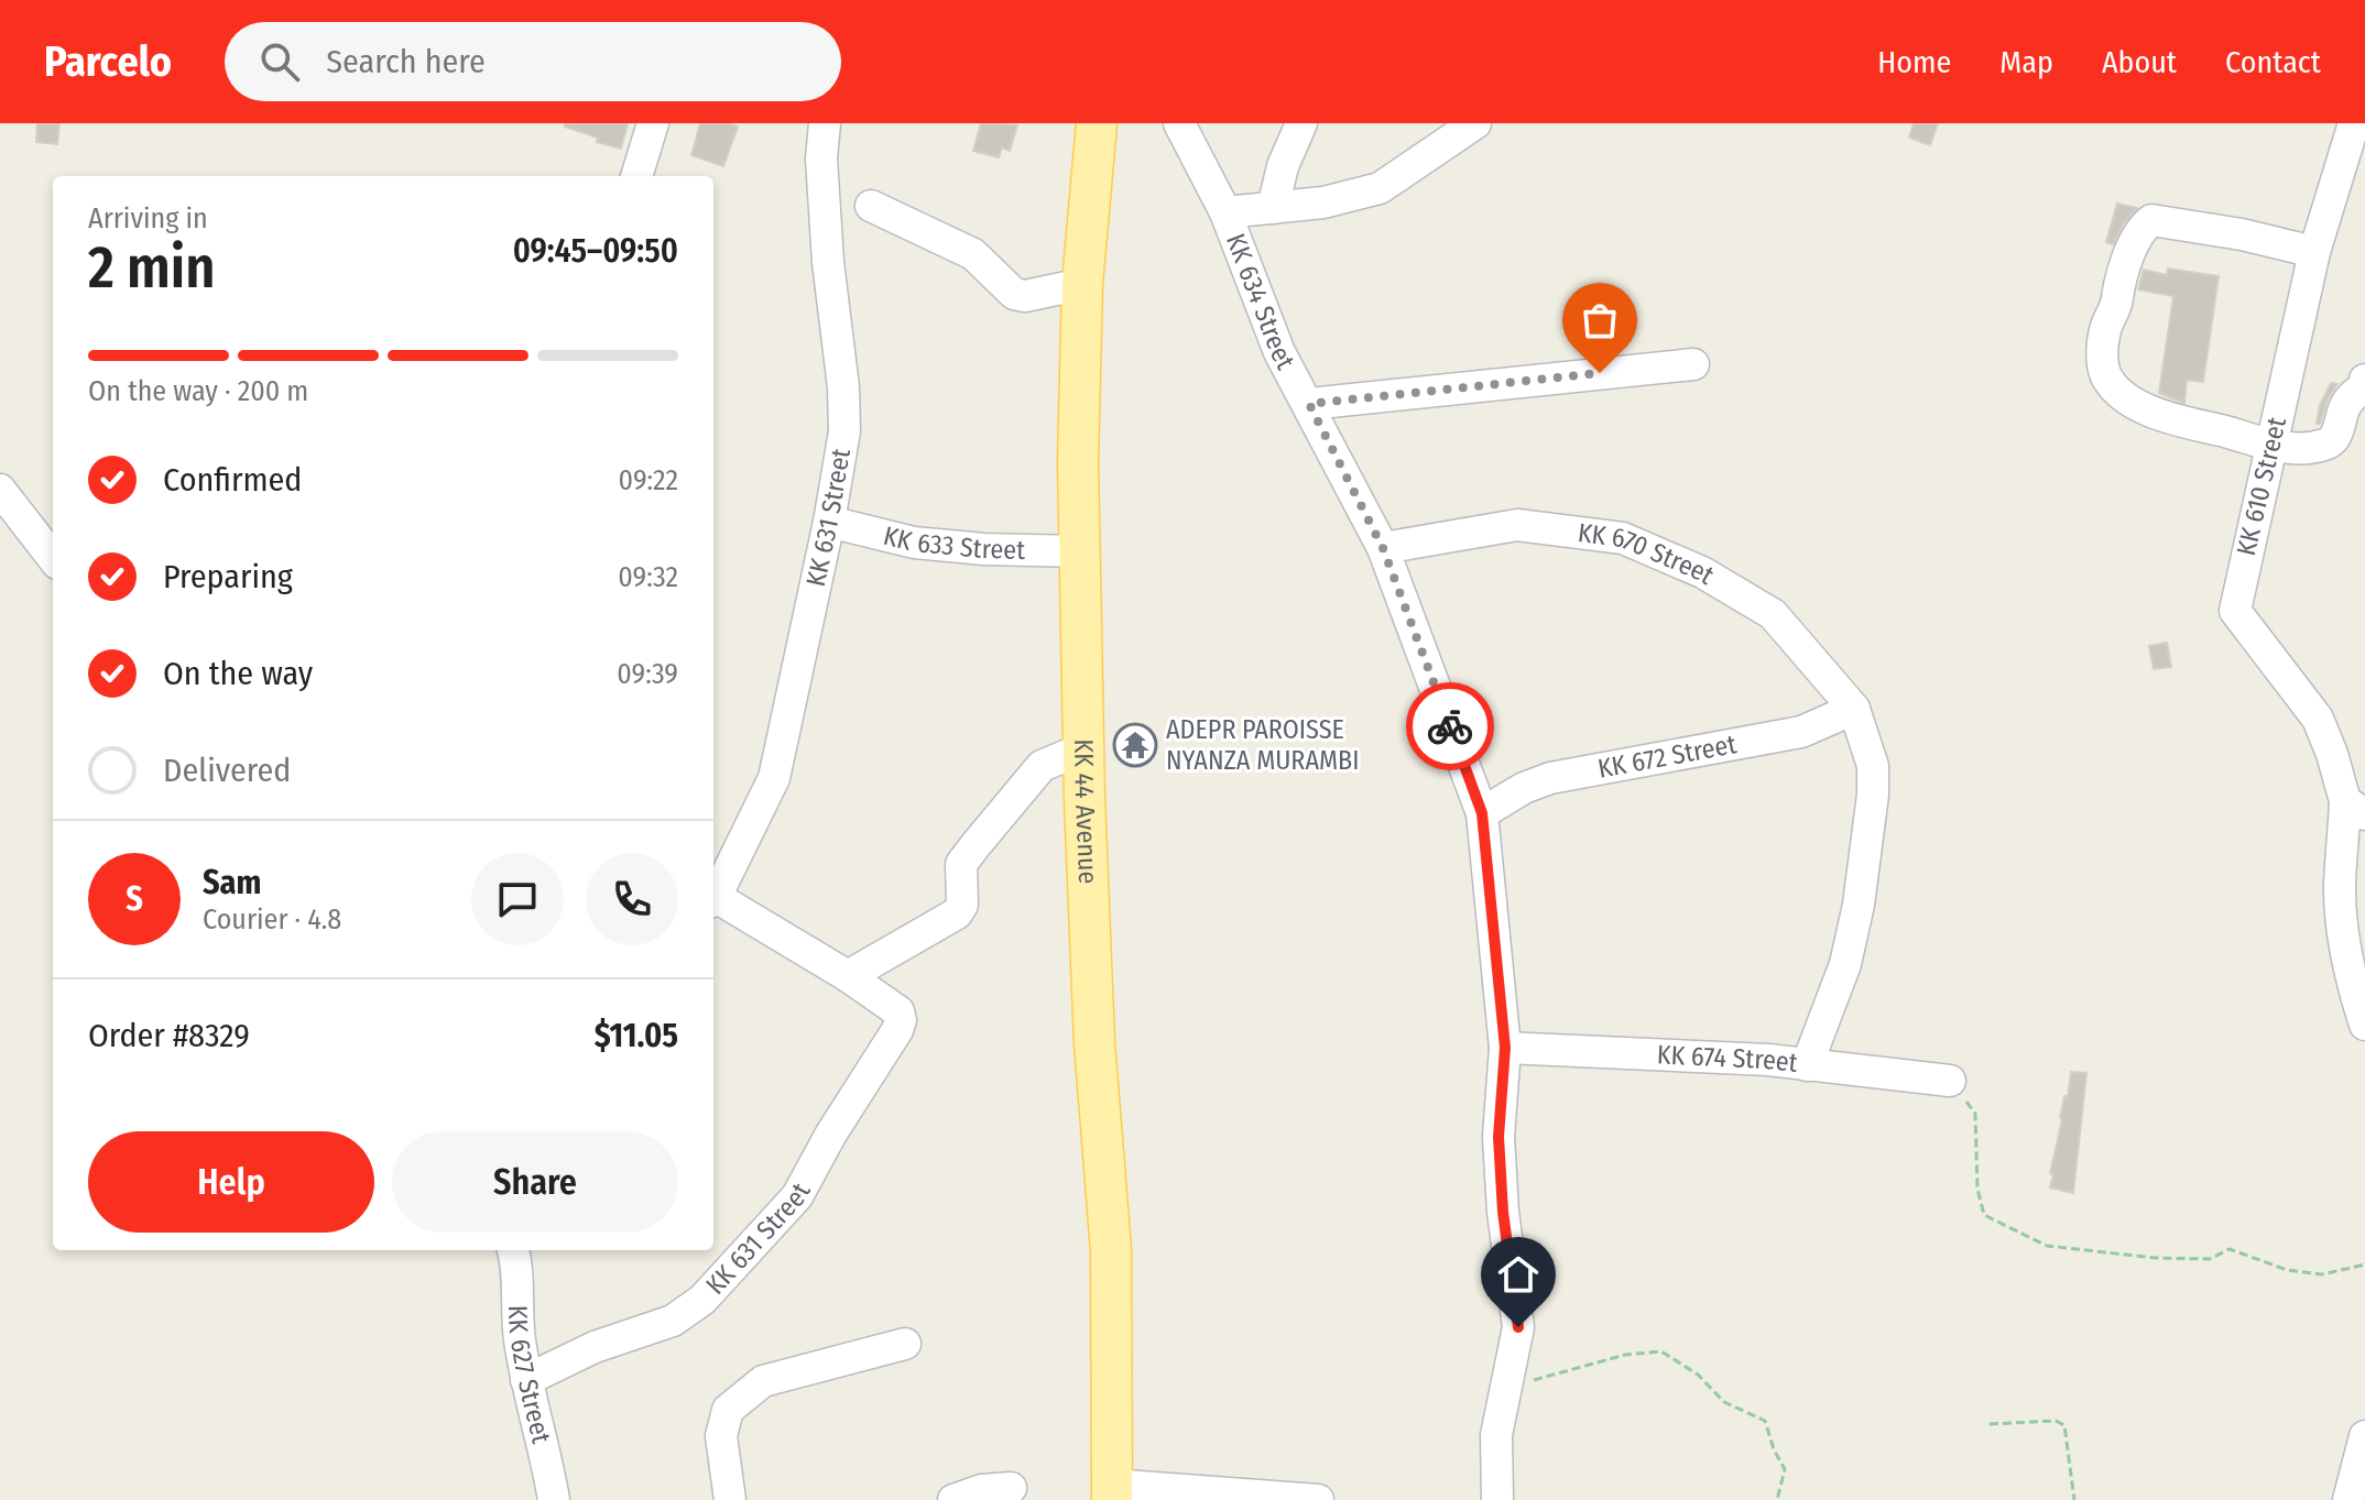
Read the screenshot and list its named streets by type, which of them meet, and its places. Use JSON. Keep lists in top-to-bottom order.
{
  "streets": {
    "main road": ["KK 44 Avenue"],
    "street": [
      "KK 634 Street",
      "KK 610 Street",
      "KK 631 Street",
      "KK 633 Street",
      "KK 670 Street",
      "KK 672 Street",
      "KK 674 Street",
      "KK 627 Street"
    ]
  },
  "crossings": [
    ["KK 634 Street", "KK 670 Street"],
    ["KK 634 Street", "KK 672 Street"],
    ["KK 634 Street", "KK 674 Street"],
    ["KK 631 Street", "KK 633 Street"],
    ["KK 631 Street", "KK 627 Street"],
    ["KK 633 Street", "KK 44 Avenue"],
    ["KK 670 Street", "KK 672 Street"]
  ],
  "places": {
    "temple": ["ADEPR PAROISSE NYANZA MURAMBI"]
  },
  "page": {
    "header": "Parcelo",
    "search": "Search here",
    "nav": [
      "Home",
      "Map",
      "About",
      "Contact"
    ],
    "heading": ["2 min", "Arriving in", "09:45–09:50"],
    "panel": [
      "Sam",
      "Courier · 4.8",
      "Order #8329",
      "$11.05"
    ],
    "bar": "On the way · 200 m",
    "list": [
      ["Confirmed", "09:22"],
      ["Preparing", "09:32"],
      ["On the way", "09:39"],
      "Delivered"
    ],
    "round": "S",
    "buttons": ["Help", "Share"]
  }
}
